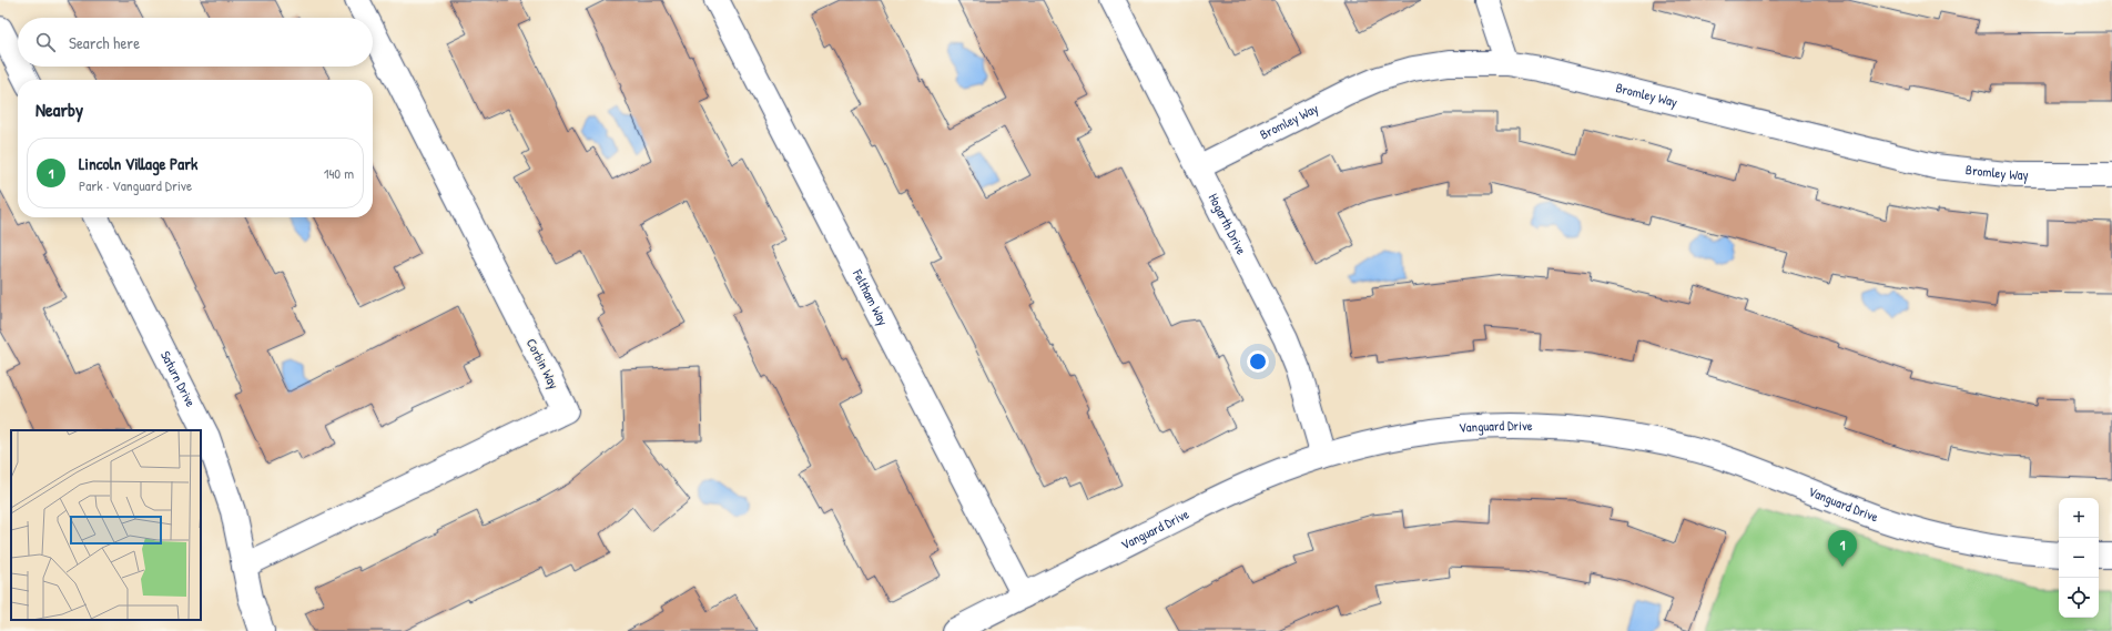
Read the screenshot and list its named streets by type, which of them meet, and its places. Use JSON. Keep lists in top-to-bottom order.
{
  "streets": {
    "street": [
      "Bromley Way",
      "Hogarth Drive",
      "Feltham Way",
      "Corbin Way",
      "Saturn Drive",
      "Vanguard Drive"
    ]
  },
  "crossings": [
    ["Bromley Way", "Hogarth Drive"],
    ["Hogarth Drive", "Vanguard Drive"],
    ["Feltham Way", "Vanguard Drive"],
    ["Corbin Way", "Saturn Drive"]
  ],
  "page": {
    "search": "Search here",
    "heading": "Nearby",
    "list": [
      {
        "mark": "1",
        "name": "Lincoln Village Park",
        "note": "Park · Vanguard Drive",
        "value": "140 m"
      }
    ],
    "map_buttons": ["+", "−"],
    "pins": "1"
  }
}
